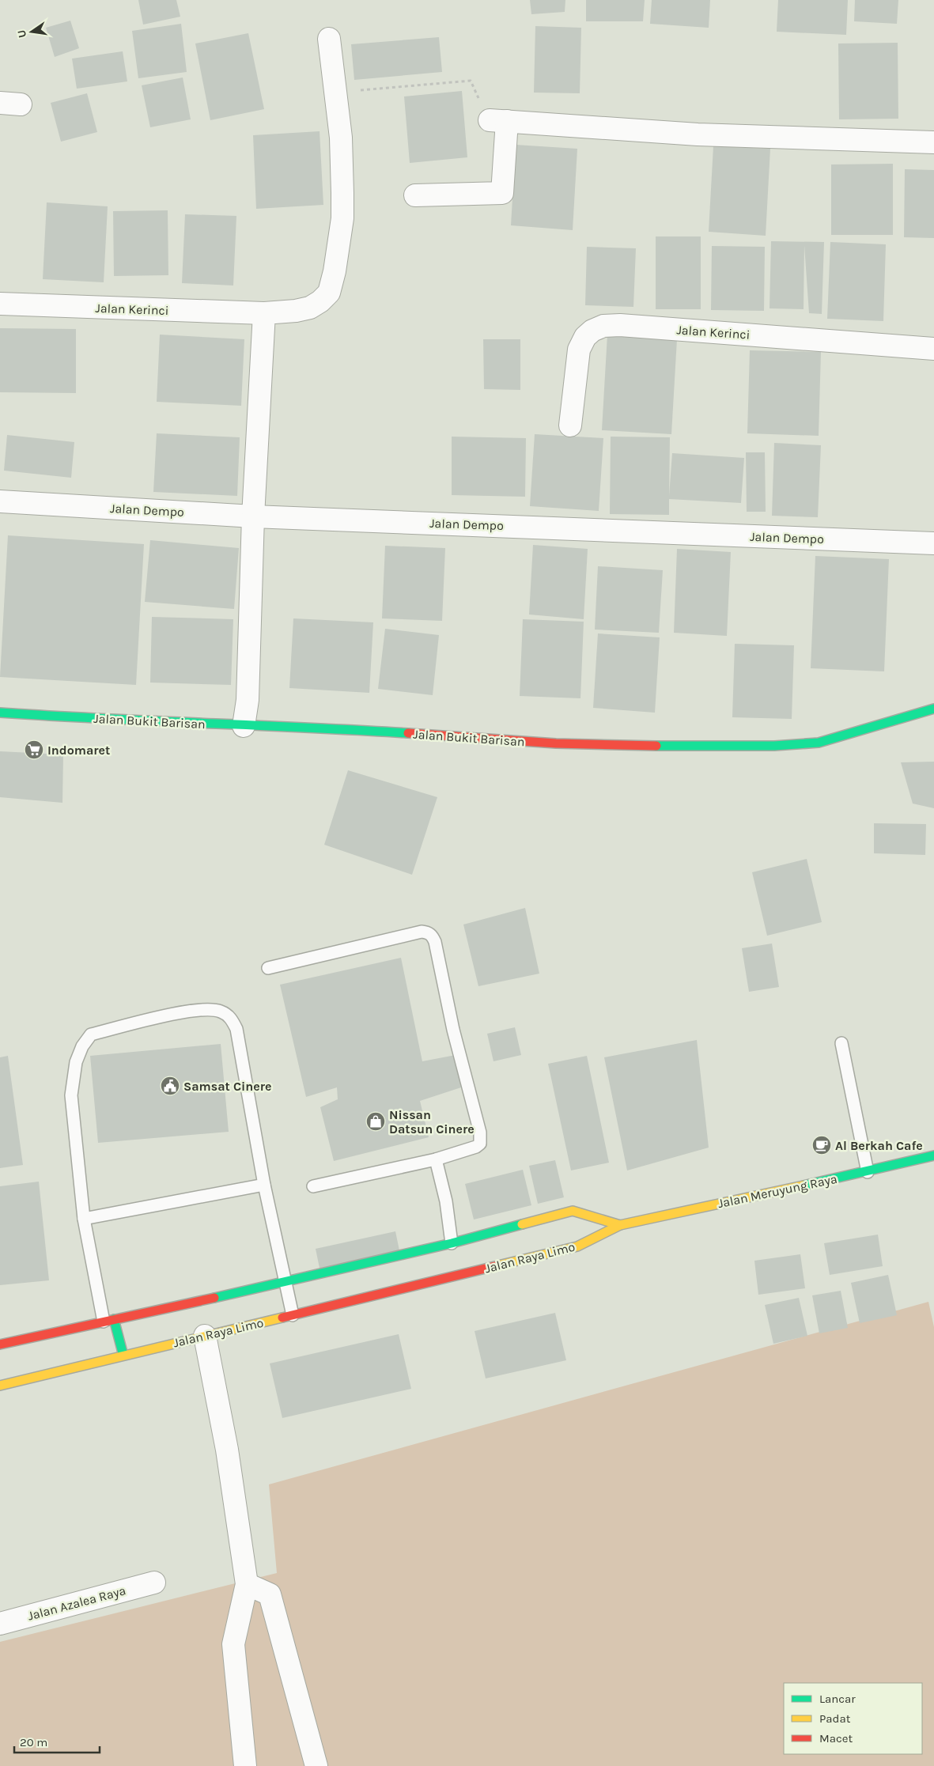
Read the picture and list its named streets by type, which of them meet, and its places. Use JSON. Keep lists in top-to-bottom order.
{
  "streets": {
    "main road": ["Jalan Bukit Barisan", "Jalan Meruyung Raya", "Jalan Raya Limo"],
    "street": ["Jalan Kerinci", "Jalan Dempo", "Jalan Azalea Raya"]
  },
  "crossings": [
    ["Jalan Meruyung Raya", "Jalan Raya Limo"]
  ],
  "places": {
    "supermarket": ["Indomaret"],
    "public building": ["Samsat Cinere"],
    "shop": ["Nissan Datsun Cinere"],
    "cafe": ["Al Berkah Cafe"]
  },
  "legend": ["Lancar", "Padat", "Macet"],
  "scale_bar": "20 m",
  "north": "left"
}
